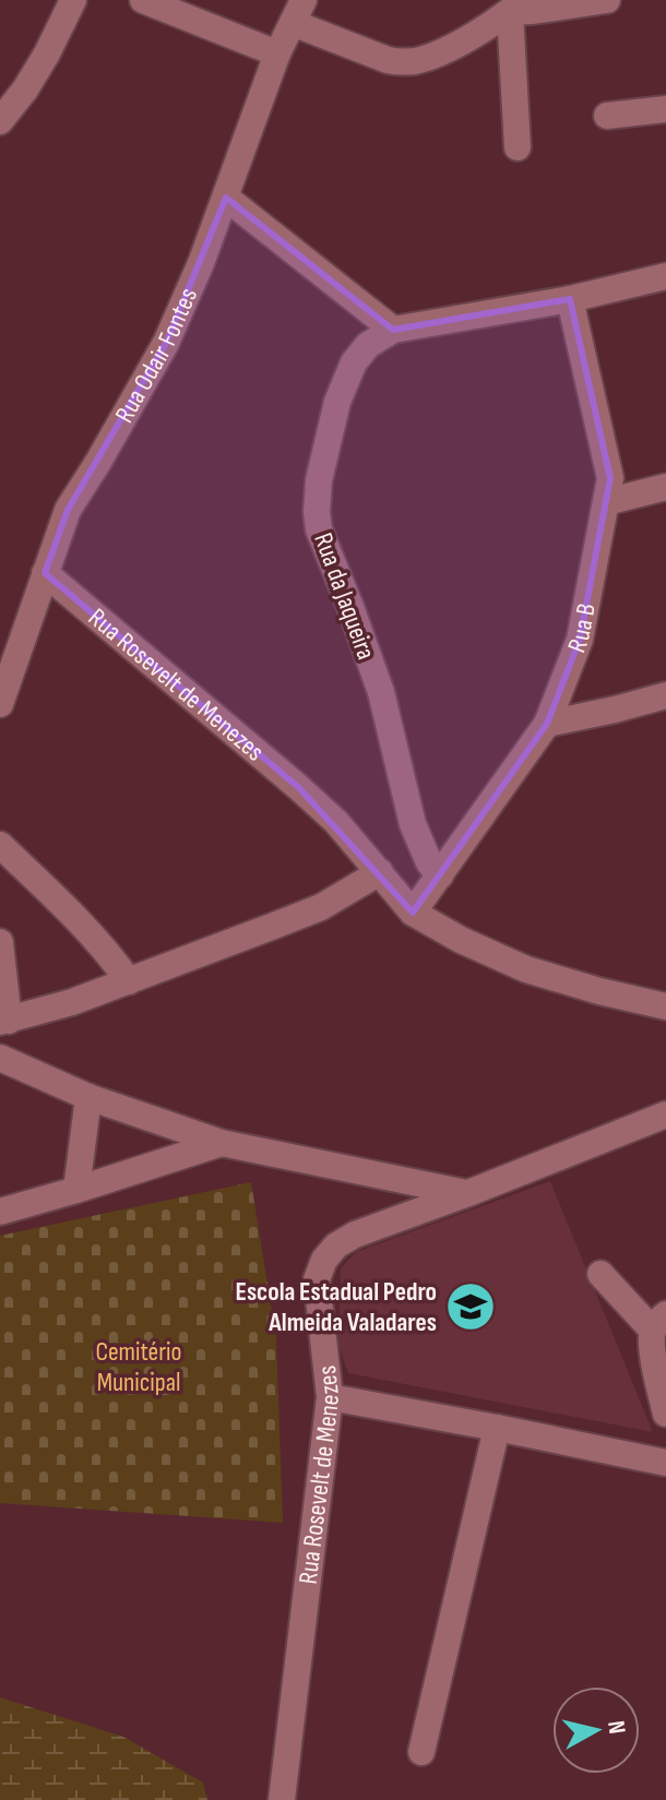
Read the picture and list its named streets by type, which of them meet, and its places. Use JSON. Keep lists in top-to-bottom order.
{
  "streets": {
    "street": [
      "Rua Odair Fontes",
      "Rua da Jaqueira",
      "Rua B",
      "Rua Rosevelt de Menezes"
    ]
  },
  "crossings": [
    ["Rua Odair Fontes", "Rua Rosevelt de Menezes"],
    ["Rua da Jaqueira", "Rua B"],
    ["Rua B", "Rua Rosevelt de Menezes"]
  ],
  "parks": ["Cemitério Municipal"],
  "places": {
    "school or university": ["Escola Estadual Pedro Almeida Valadares"]
  },
  "north": "right"
}
